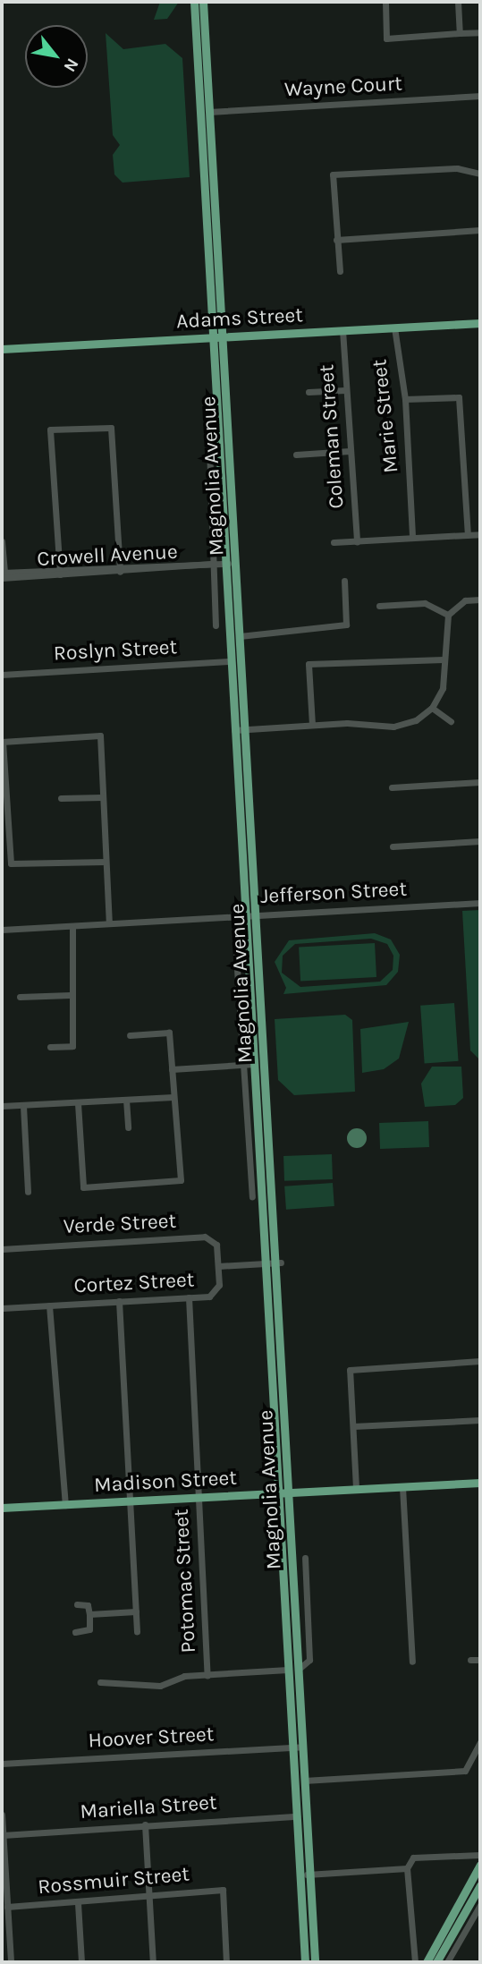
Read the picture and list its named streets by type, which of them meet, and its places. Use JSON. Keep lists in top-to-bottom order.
{
  "streets": {
    "main road": ["Adams Street", "Magnolia Avenue", "Madison Street"],
    "street": [
      "Wayne Court",
      "Marie Street",
      "Coleman Street",
      "Crowell Avenue",
      "Roslyn Street",
      "Jefferson Street",
      "Verde Street",
      "Cortez Street",
      "Potomac Street",
      "Hoover Street",
      "Mariella Street",
      "Rossmuir Street"
    ]
  },
  "crossings": [
    ["Wayne Court", "Magnolia Avenue"],
    ["Adams Street", "Marie Street"],
    ["Adams Street", "Coleman Street"],
    ["Adams Street", "Magnolia Avenue"],
    ["Magnolia Avenue", "Crowell Avenue"],
    ["Magnolia Avenue", "Roslyn Street"],
    ["Magnolia Avenue", "Jefferson Street"],
    ["Magnolia Avenue", "Cortez Street"],
    ["Magnolia Avenue", "Madison Street"],
    ["Magnolia Avenue", "Hoover Street"],
    ["Magnolia Avenue", "Mariella Street"],
    ["Verde Street", "Cortez Street"],
    ["Cortez Street", "Potomac Street"],
    ["Madison Street", "Potomac Street"]
  ],
  "north": "bottom right"
}
